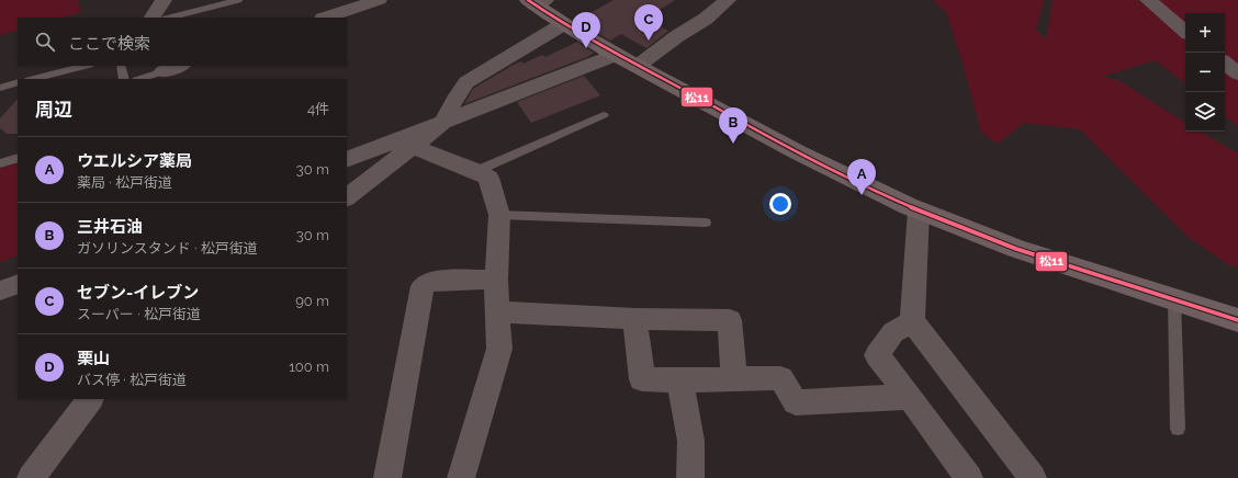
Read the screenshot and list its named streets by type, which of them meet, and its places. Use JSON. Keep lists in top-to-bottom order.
{
  "lines": ["transit line 松11"],
  "page": {
    "pins": [
      "C",
      "D",
      "B",
      "A"
    ],
    "map_buttons": ["+", "−"],
    "search": "ここで検索",
    "heading": ["周辺", "4件"],
    "list": [
      {
        "mark": "A",
        "name": "ウエルシア薬局",
        "note": "薬局 · 松戸街道",
        "value": "30 m"
      },
      {
        "mark": "B",
        "name": "三井石油",
        "note": "ガソリンスタンド · 松戸街道",
        "value": "30 m"
      },
      {
        "mark": "C",
        "name": "セブン-イレブン",
        "note": "スーパー · 松戸街道",
        "value": "90 m"
      },
      {
        "mark": "D",
        "name": "栗山",
        "note": "バス停 · 松戸街道",
        "value": "100 m"
      }
    ]
  }
}
